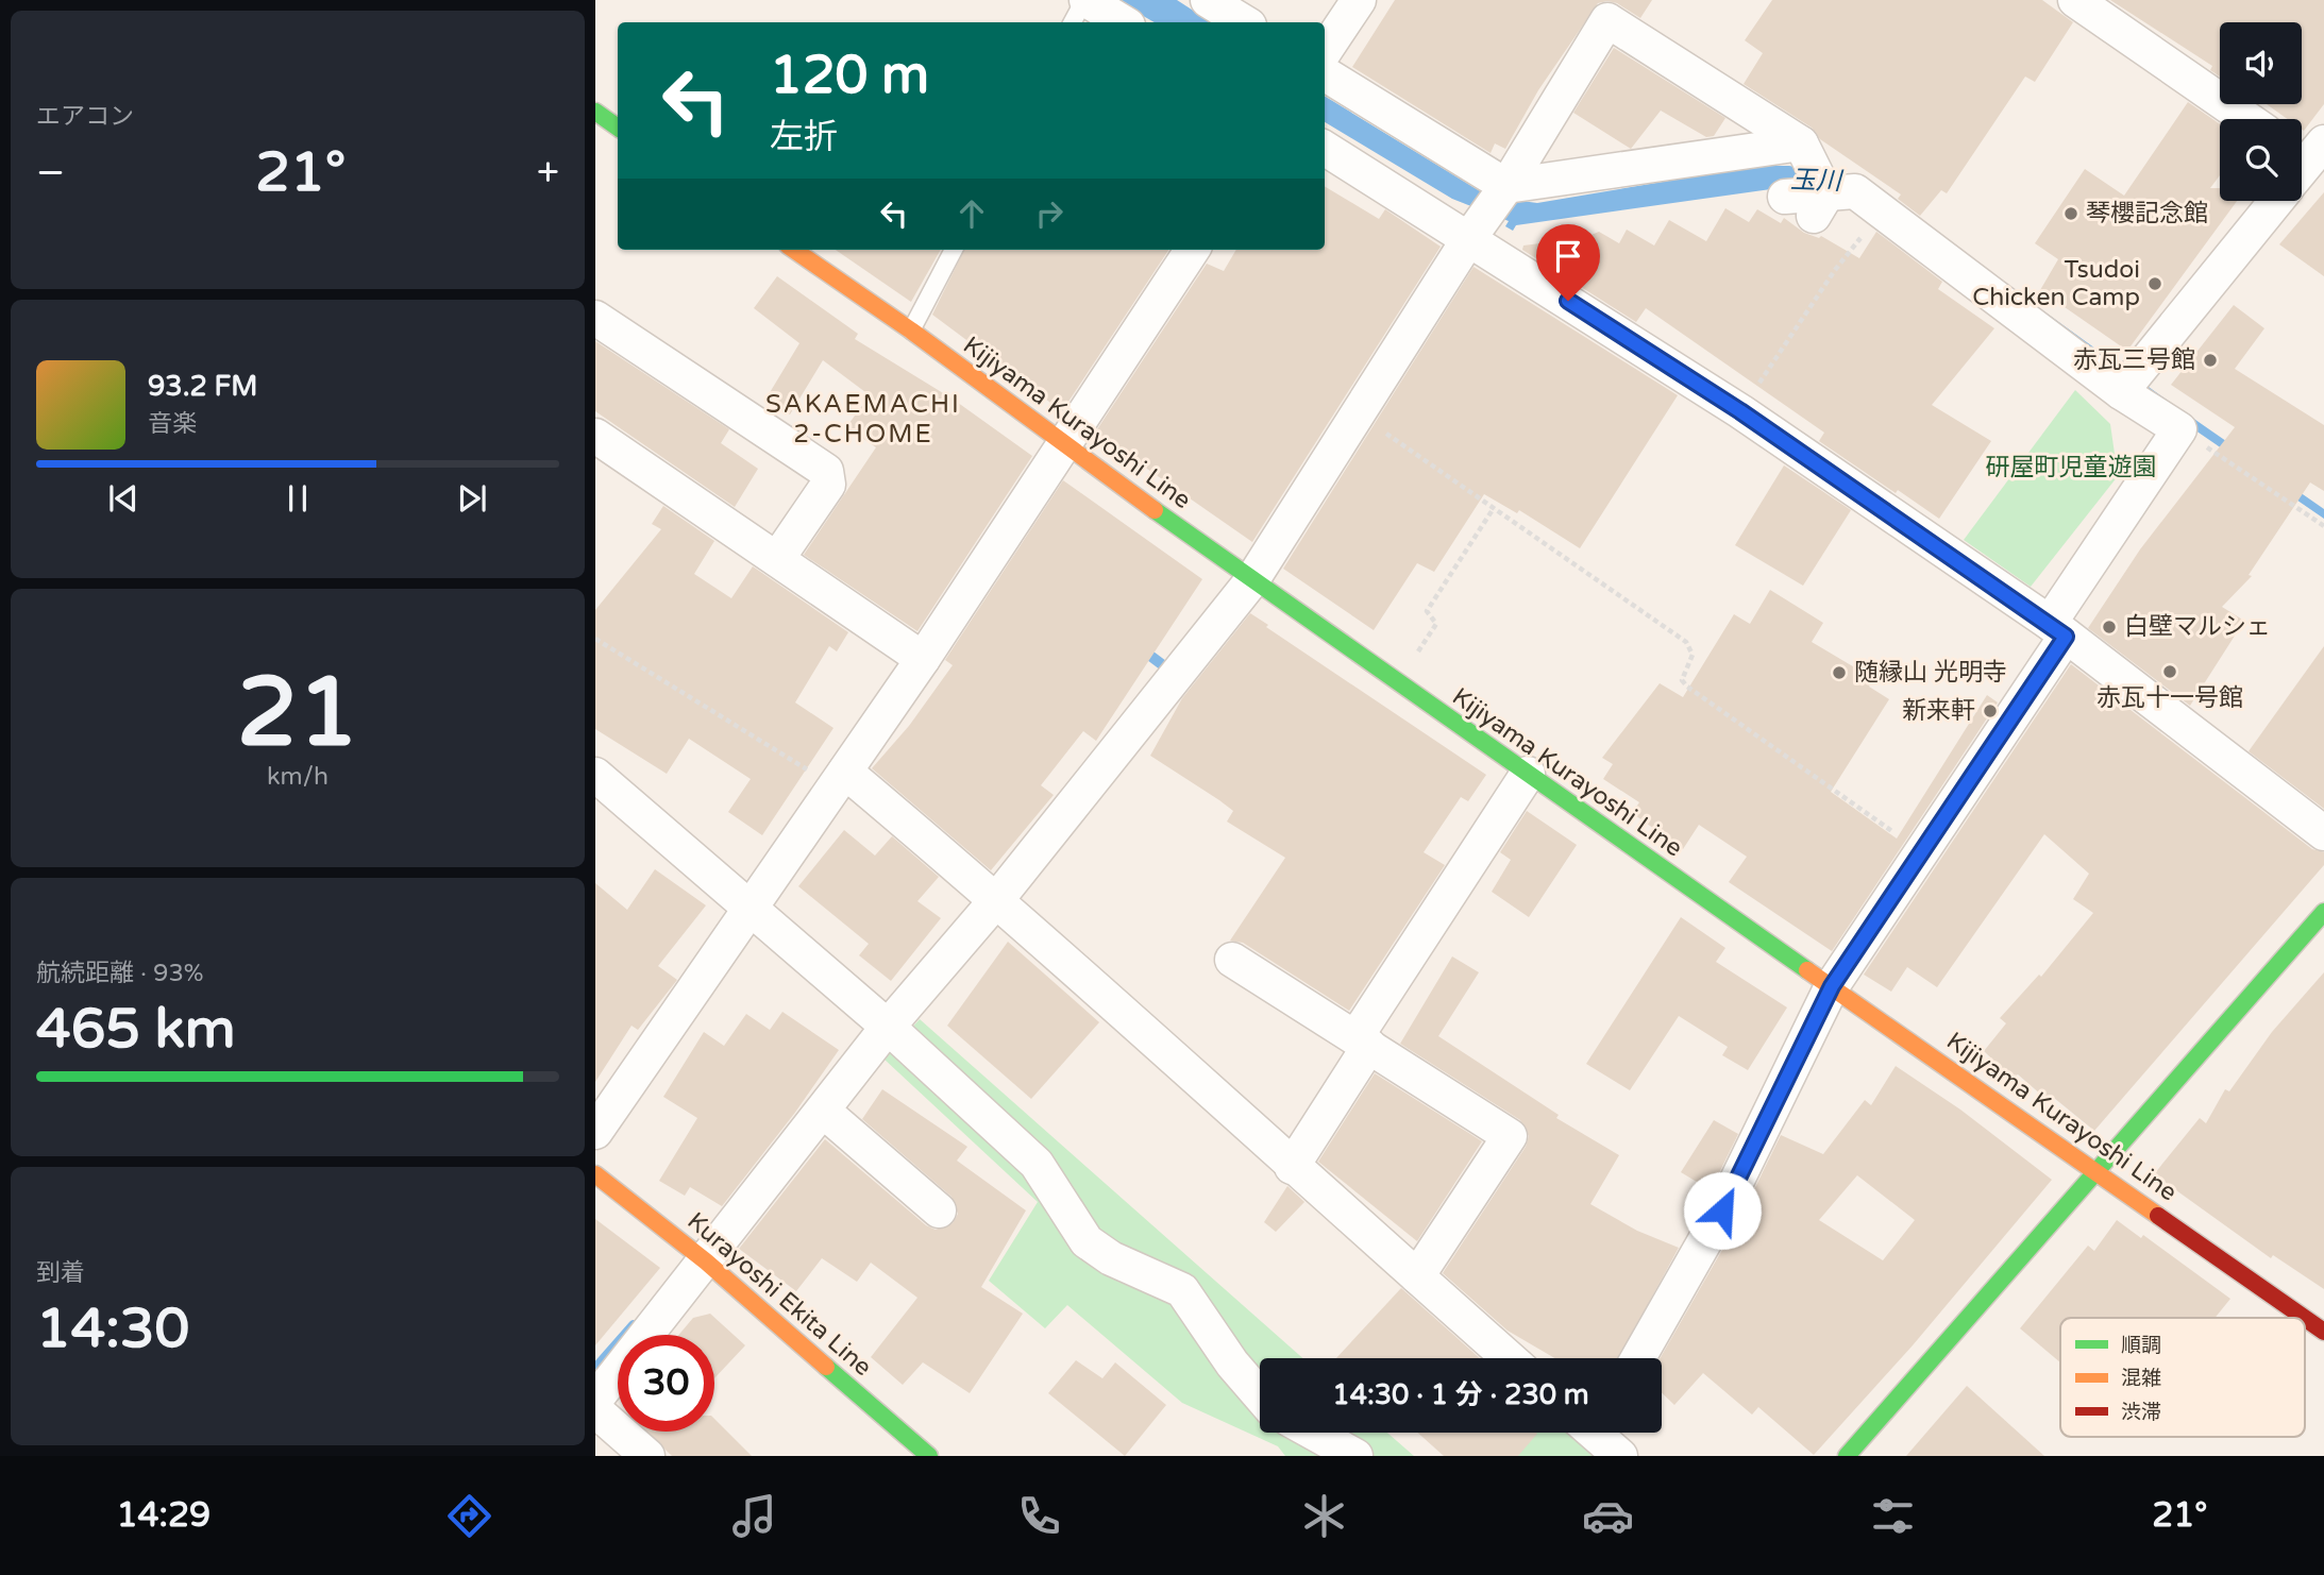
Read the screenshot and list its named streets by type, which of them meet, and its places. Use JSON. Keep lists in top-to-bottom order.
{
  "streets": {
    "main road": ["Kijiyama Kurayoshi Line", "Kurayoshi Ekita Line"]
  },
  "districts": ["SAKAEMACHI 2-CHOME"],
  "water": ["玉川"],
  "parks": ["研屋町児童遊園"],
  "places": [
    "琴櫻記念館",
    "Tsudoi Chicken Camp",
    "赤瓦三号館",
    "白壁マルシェ",
    "赤瓦十一号館",
    "随縁山 光明寺",
    "新来軒"
  ],
  "legend": ["順調", "混雑", "渋滞"],
  "page": {
    "tile": [
      "エアコン",
      ["21", "km/h"],
      ["航続距離 · 93%", "465 km"],
      ["到着", "14:30"]
    ],
    "turn": ["120 m", "左折"],
    "heat": ["−", "21°", "+"],
    "song": ["93.2 FM", "音楽"],
    "limit": "30",
    "trip": "14:30 · 1 分 · 230 m",
    "tabs": ["14:29", "21°"]
  }
}
